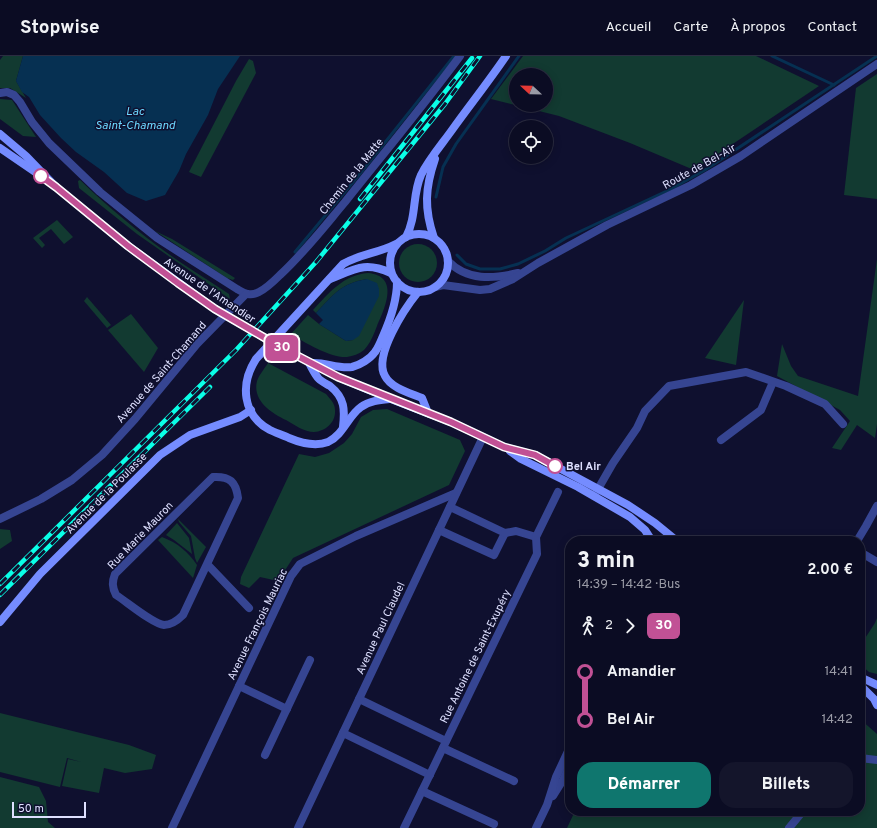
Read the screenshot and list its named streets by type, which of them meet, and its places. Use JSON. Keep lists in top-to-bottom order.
{
  "streets": {
    "main road": ["Avenue de l'Amandier", "Avenue de la Poulasse"],
    "street": [
      "Route de Bel-Air",
      "Chemin de la Matte",
      "Avenue de Saint-Chamand",
      "Rue Marie Mauron",
      "Avenue François Mauriac",
      "Avenue Paul Claudel",
      "Rue Antoine de Saint-Exupéry"
    ]
  },
  "crossings": [
    ["Chemin de la Matte", "Avenue de Saint-Chamand"],
    ["Avenue de l'Amandier", "Avenue Paul Claudel"],
    ["Avenue François Mauriac", "Avenue Paul Claudel"]
  ],
  "water": ["Lac Saint-Chamand"],
  "places": ["Bel Air"],
  "lines": ["bus line 30"],
  "scale_bar": "50 m",
  "north": "left",
  "page": {
    "header": "Stopwise",
    "nav": [
      "Accueil",
      "Carte",
      "À propos",
      "Contact"
    ],
    "on_map": "30",
    "heading": ["3 min", "14:39 – 14:42 · Bus", "2.00 €"],
    "legs": ["2", "30"],
    "list": [
      {
        "name": "Amandier",
        "value": "14:41"
      },
      {
        "name": "Bel Air",
        "value": "14:42"
      }
    ],
    "buttons": ["Démarrer", "Billets"],
    "scale": "50 m"
  }
}
